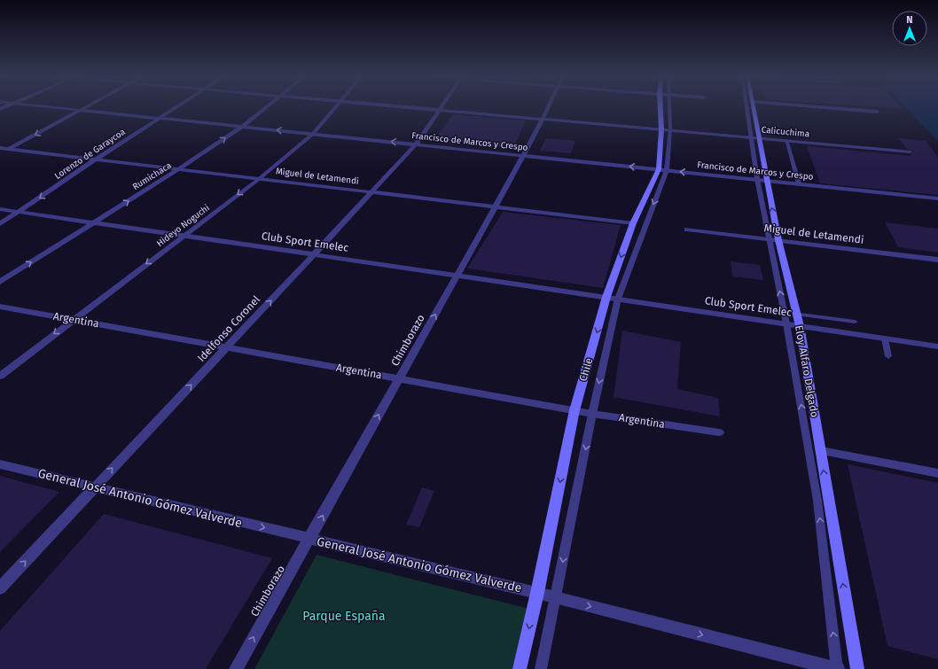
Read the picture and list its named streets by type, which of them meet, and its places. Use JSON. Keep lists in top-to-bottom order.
{
  "streets": {
    "main road": ["Chile", "Eloy Alfaro Delgado"],
    "street": [
      "Calicuchima",
      "Francisco de Marcos y Crespo",
      "Lorenzo de Garaycoa",
      "Rumichaca",
      "Miguel de Letamendi",
      "Hideyo Noguchi",
      "Club Sport Emelec",
      "Argentina",
      "Idelfonso Coronel",
      "Chimborazo",
      "General José Antonio Gómez Valverde"
    ]
  },
  "crossings": [
    ["Calicuchima", "Idelfonso Coronel"],
    ["Calicuchima", "Chimborazo"],
    ["Calicuchima", "Chile"],
    ["Calicuchima", "Eloy Alfaro Delgado"],
    ["Francisco de Marcos y Crespo", "Lorenzo de Garaycoa"],
    ["Francisco de Marcos y Crespo", "Rumichaca"],
    ["Francisco de Marcos y Crespo", "Hideyo Noguchi"],
    ["Francisco de Marcos y Crespo", "Idelfonso Coronel"],
    ["Francisco de Marcos y Crespo", "Chimborazo"],
    ["Francisco de Marcos y Crespo", "Chile"],
    ["Francisco de Marcos y Crespo", "Eloy Alfaro Delgado"],
    ["Lorenzo de Garaycoa", "Miguel de Letamendi"],
    ["Lorenzo de Garaycoa", "Club Sport Emelec"],
    ["Rumichaca", "Miguel de Letamendi"],
    ["Rumichaca", "Club Sport Emelec"],
    ["Miguel de Letamendi", "Hideyo Noguchi"],
    ["Miguel de Letamendi", "Idelfonso Coronel"],
    ["Miguel de Letamendi", "Chimborazo"],
    ["Miguel de Letamendi", "Chile"],
    ["Miguel de Letamendi", "Eloy Alfaro Delgado"],
    ["Hideyo Noguchi", "Club Sport Emelec"],
    ["Hideyo Noguchi", "Argentina"],
    ["Club Sport Emelec", "Idelfonso Coronel"],
    ["Club Sport Emelec", "Chimborazo"],
    ["Club Sport Emelec", "Chile"],
    ["Club Sport Emelec", "Eloy Alfaro Delgado"],
    ["Argentina", "Idelfonso Coronel"],
    ["Argentina", "Chimborazo"],
    ["Argentina", "Chile"],
    ["Idelfonso Coronel", "General José Antonio Gómez Valverde"],
    ["Chimborazo", "General José Antonio Gómez Valverde"],
    ["Chile", "General José Antonio Gómez Valverde"],
    ["Eloy Alfaro Delgado", "General José Antonio Gómez Valverde"]
  ],
  "one_way": [
    "Francisco de Marcos y Crespo",
    "Rumichaca",
    "Hideyo Noguchi",
    "Idelfonso Coronel",
    "Chimborazo",
    "Chile",
    "Eloy Alfaro Delgado",
    "General José Antonio Gómez Valverde"
  ],
  "parks": ["Parque España"],
  "north": "top"
}
